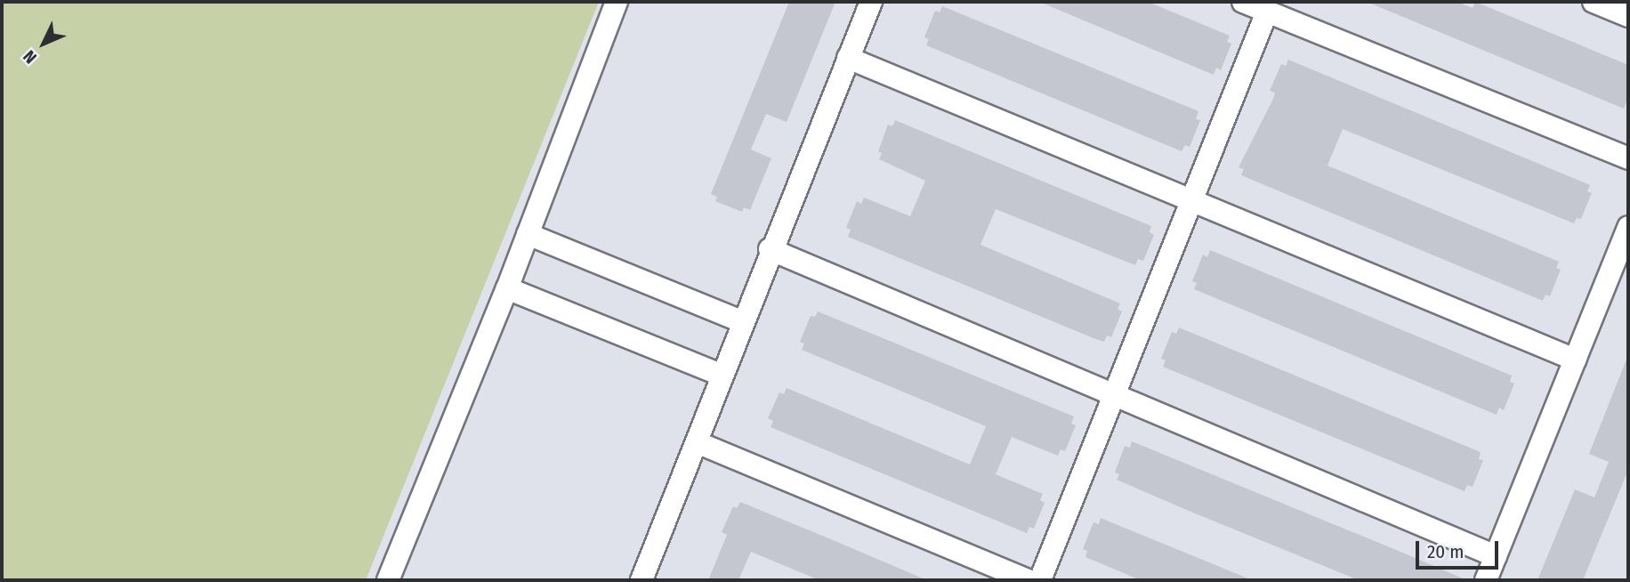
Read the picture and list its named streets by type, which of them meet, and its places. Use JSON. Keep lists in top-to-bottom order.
{
  "scale_bar": "20 m",
  "north": "bottom left"
}
